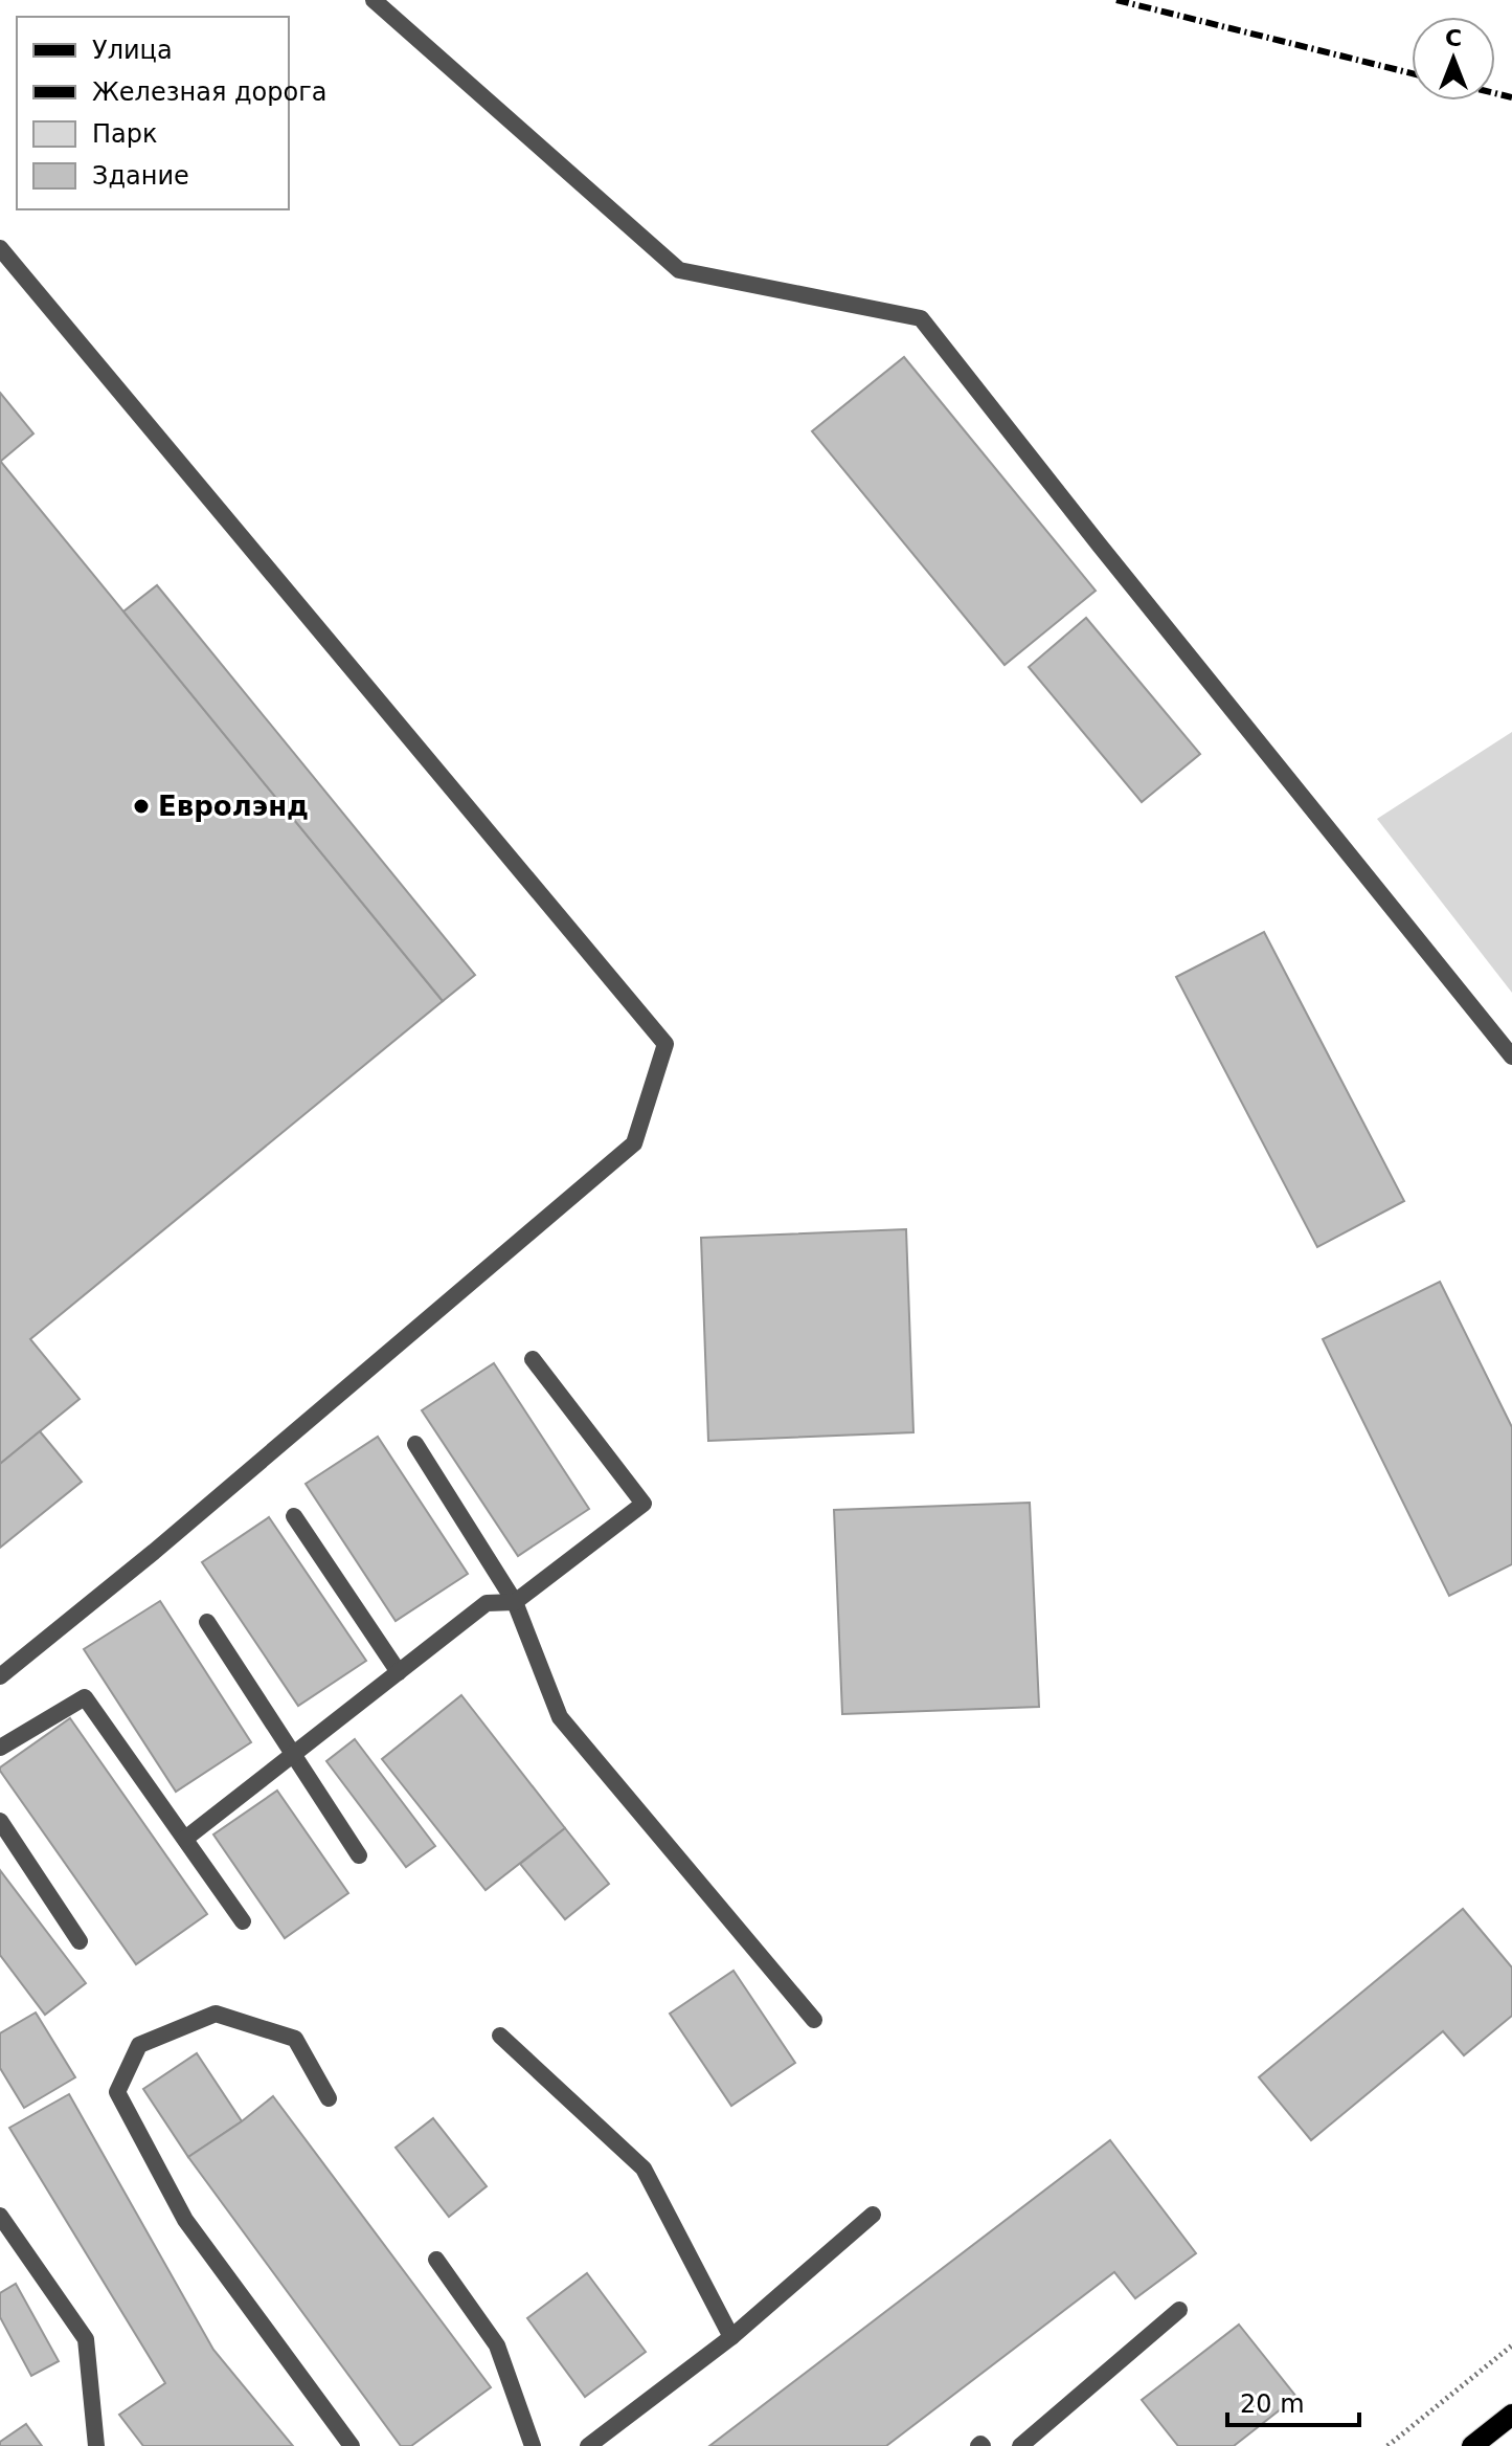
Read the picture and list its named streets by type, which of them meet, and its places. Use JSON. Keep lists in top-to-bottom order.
{
  "places": ["Евролэнд"],
  "legend": [
    "Улица",
    "Железная дорога",
    "Парк",
    "Здание"
  ],
  "scale_bar": "20 m",
  "north": "top"
}
